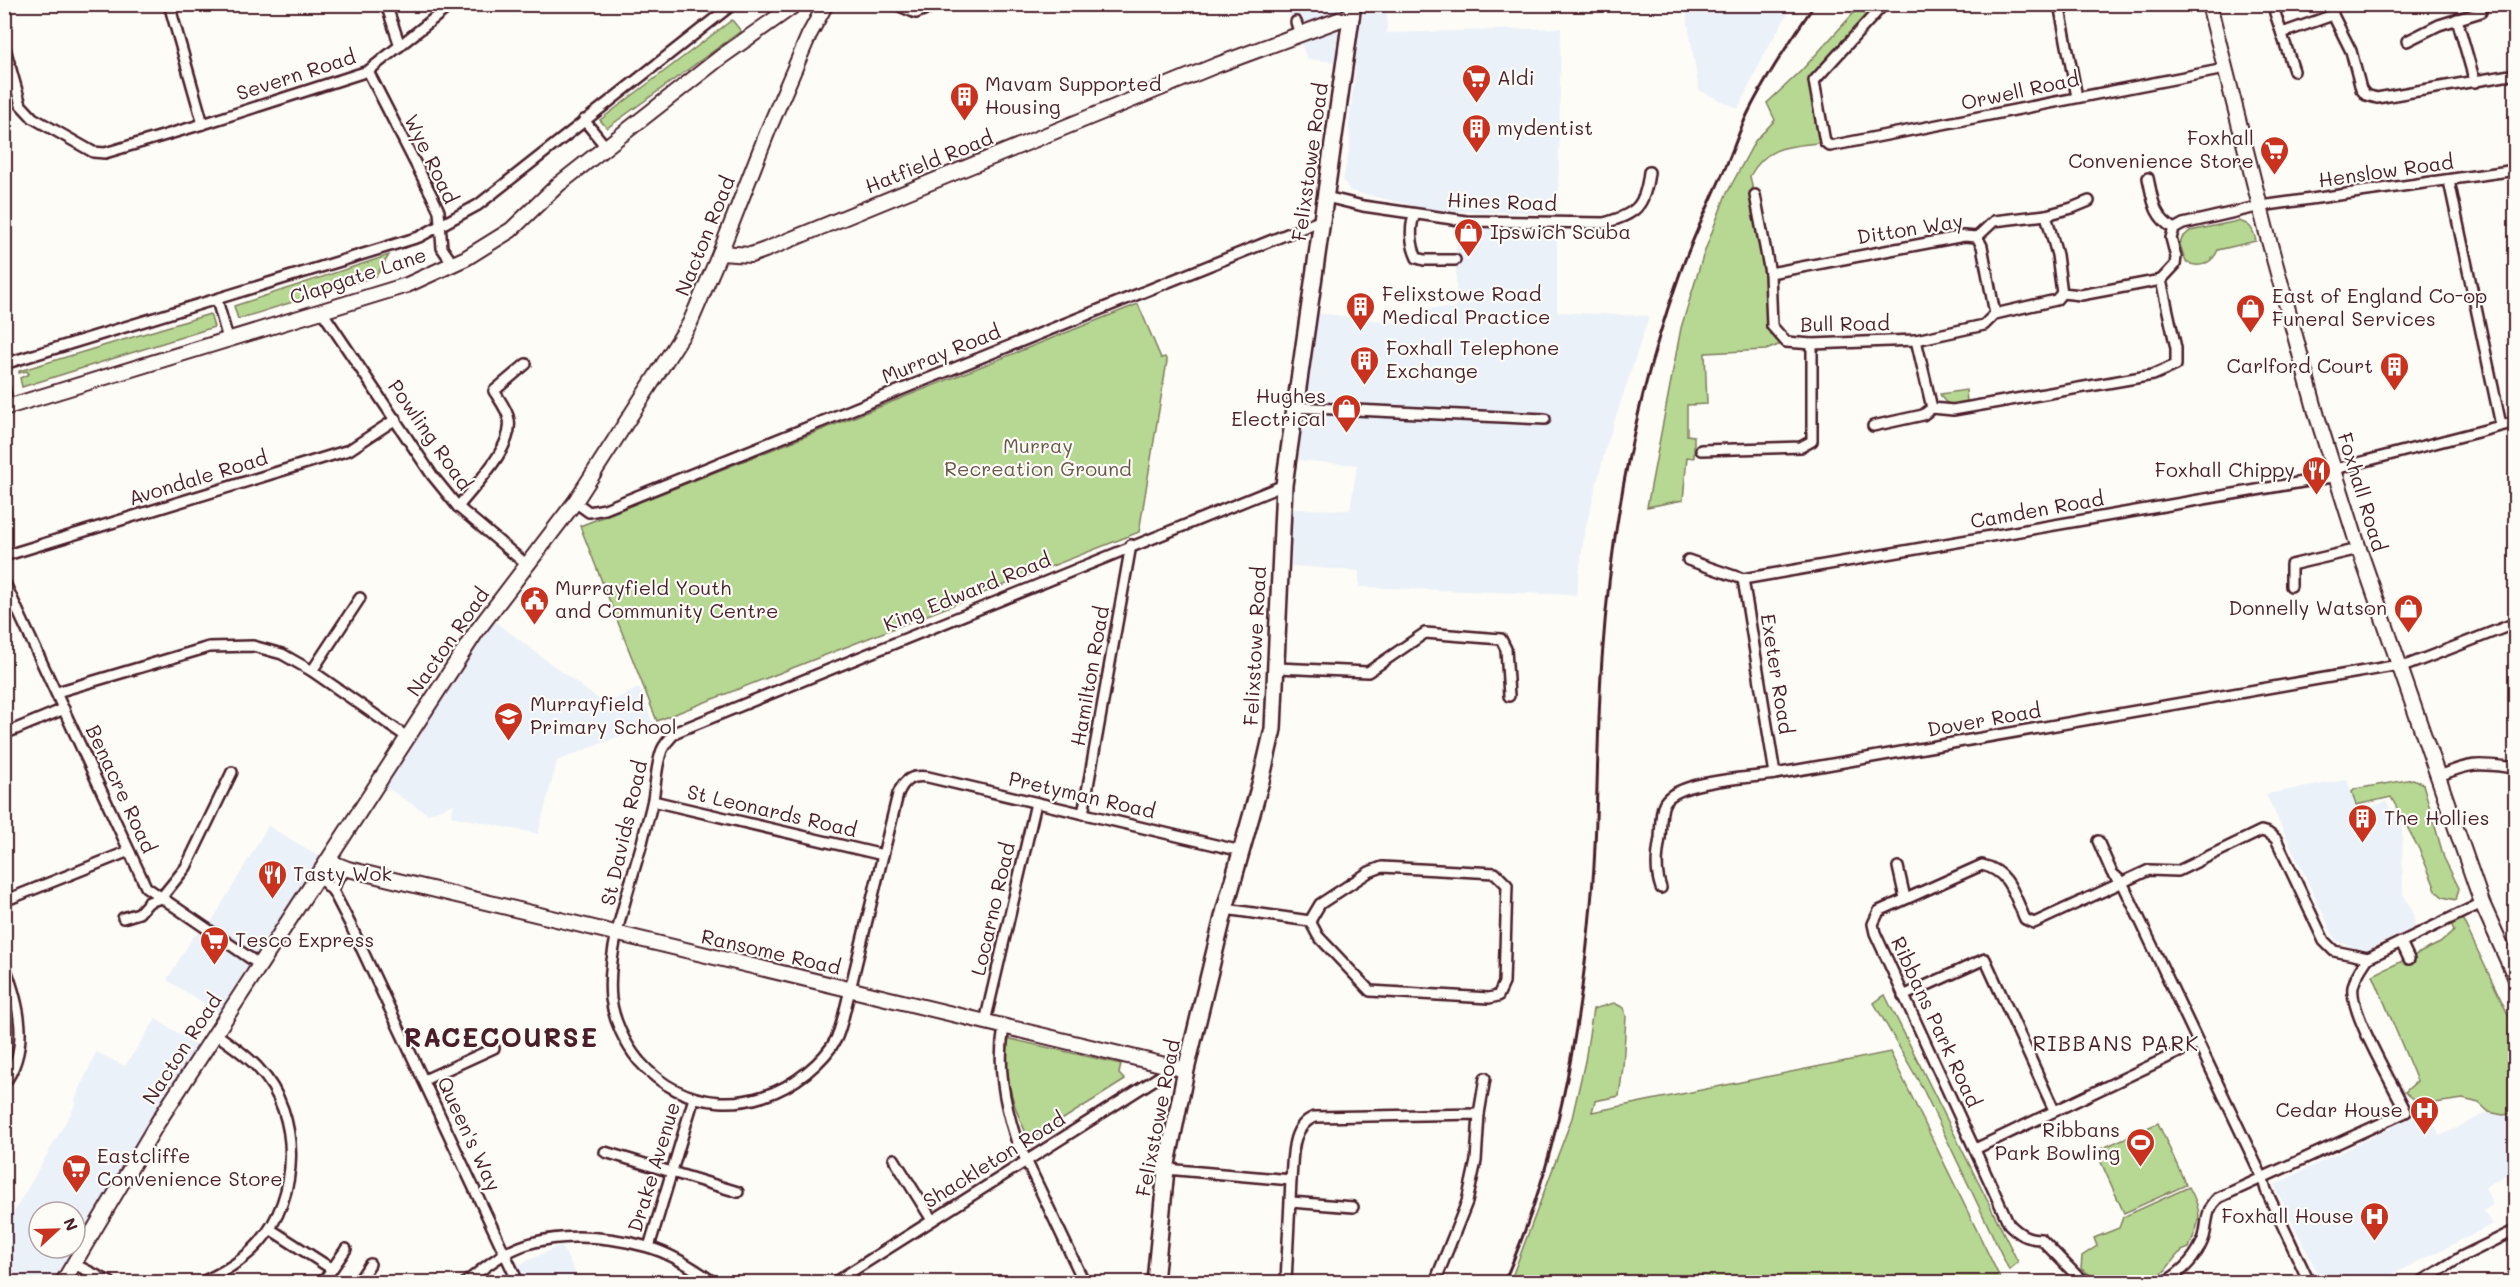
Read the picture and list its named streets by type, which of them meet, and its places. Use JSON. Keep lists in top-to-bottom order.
{
  "streets": {
    "main road": ["Felixstowe Road"],
    "street": [
      "Severn Road",
      "Orwell Road",
      "Wye Road",
      "Hatfield Road",
      "Henslow Road",
      "Hines Road",
      "Ditton Way",
      "Nacton Road",
      "Clapgate Lane",
      "Bull Road",
      "Murray Road",
      "Powling Road",
      "Avondale Road",
      "Foxhall Road",
      "Camden Road",
      "King Edward Road",
      "Exeter Road",
      "Hamilton Road",
      "Dover Road",
      "Benacre Road",
      "Pretyman Road",
      "St Leonards Road",
      "St Davids Road",
      "Locarno Road",
      "Ransome Road",
      "Ribbans Park Road",
      "Queen's Way",
      "Shackleton Road",
      "Drake Avenue"
    ]
  },
  "crossings": [
    ["Severn Road", "Wye Road"],
    ["Orwell Road", "Foxhall Road"],
    ["Wye Road", "Clapgate Lane"],
    ["Hatfield Road", "Felixstowe Road"],
    ["Hatfield Road", "Nacton Road"],
    ["Felixstowe Road", "Hines Road"],
    ["Felixstowe Road", "Murray Road"],
    ["Felixstowe Road", "King Edward Road"],
    ["Felixstowe Road", "Pretyman Road"],
    ["Felixstowe Road", "Ransome Road"],
    ["Felixstowe Road", "Shackleton Road"],
    ["Henslow Road", "Foxhall Road"],
    ["Ditton Way", "Bull Road"],
    ["Nacton Road", "Murray Road"],
    ["Nacton Road", "Powling Road"],
    ["Nacton Road", "Benacre Road"],
    ["Nacton Road", "Ransome Road"],
    ["Nacton Road", "Queen's Way"],
    ["Clapgate Lane", "Powling Road"],
    ["Powling Road", "Avondale Road"],
    ["Foxhall Road", "Camden Road"],
    ["Foxhall Road", "Dover Road"],
    ["Camden Road", "Exeter Road"],
    ["King Edward Road", "Hamilton Road"],
    ["King Edward Road", "St Davids Road"],
    ["Exeter Road", "Dover Road"],
    ["Hamilton Road", "Pretyman Road"],
    ["Pretyman Road", "St Leonards Road"],
    ["Pretyman Road", "Locarno Road"],
    ["St Leonards Road", "St Davids Road"],
    ["St Davids Road", "Ransome Road"],
    ["St Davids Road", "Drake Avenue"],
    ["Locarno Road", "Ransome Road"],
    ["Ransome Road", "Shackleton Road"]
  ],
  "districts": ["RACECOURSE", "RIBBANS PARK"],
  "parks": ["Murray Recreation Ground"],
  "places": {
    "supermarket": [
      "Aldi",
      "Foxhall Convenience Store",
      "Tesco Express",
      "Eastcliffe Convenience Store"
    ],
    "building": [
      "Mavam Supported Housing",
      "mydentist",
      "Felixstowe Road Medical Practice",
      "Foxhall Telephone Exchange",
      "Carlford Court",
      "The Hollies"
    ],
    "shop": [
      "Ipswich Scuba",
      "East of England Co-op Funeral Services",
      "Hughes Electrical",
      "Donnelly Watson"
    ],
    "restaurant": ["Foxhall Chippy", "Tasty Wok"],
    "public building": ["Murrayfield Youth and Community Centre"],
    "school or university": ["Murrayfield Primary School"],
    "hospital": ["Cedar House", "Foxhall House"],
    "sports": ["Ribbans Park Bowling"]
  },
  "north": "right"
}
